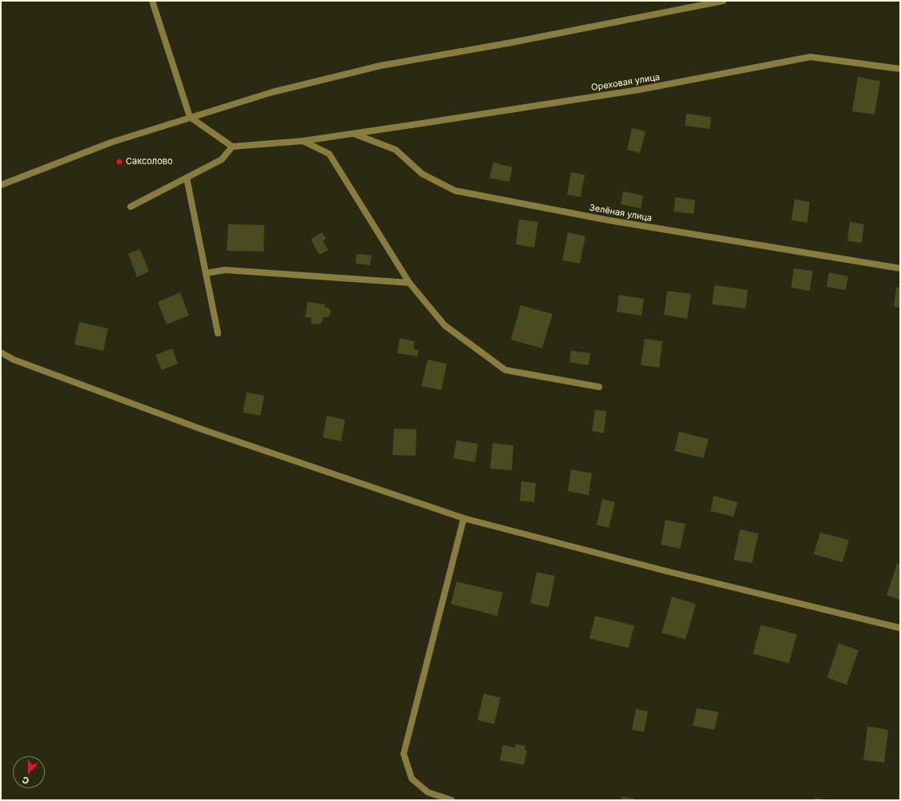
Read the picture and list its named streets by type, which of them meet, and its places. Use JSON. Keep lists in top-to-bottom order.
{
  "streets": {
    "street": ["Ореховая улица", "Зелёная улица"]
  },
  "crossings": [
    ["Ореховая улица", "Зелёная улица"]
  ],
  "places": ["Саксолово"],
  "north": "bottom"
}
